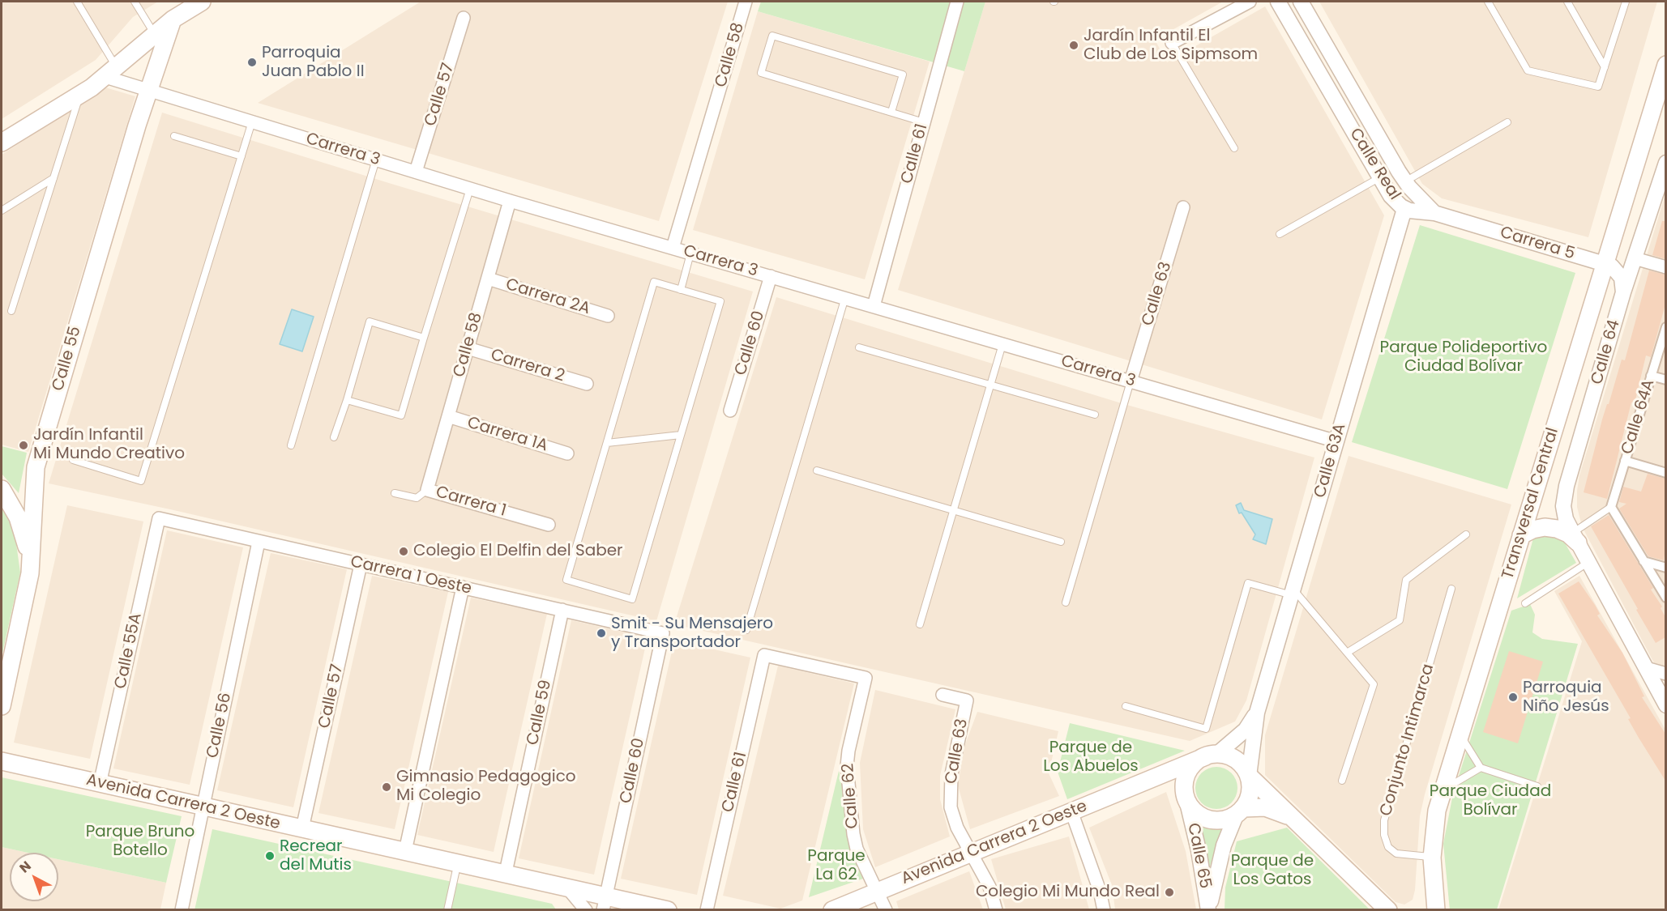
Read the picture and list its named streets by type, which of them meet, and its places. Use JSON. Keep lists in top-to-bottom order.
{
  "streets": {
    "main road": ["Calle 55", "Transversal Central", "Avenida Carrera 2 Oeste"],
    "street": [
      "Calle 58",
      "Calle 57",
      "Carrera 3",
      "Calle 61",
      "Calle Real",
      "Carrera 5",
      "Calle 63",
      "Carrera 2A",
      "Calle 60",
      "Calle 64",
      "Carrera 2",
      "Calle 64A",
      "Carrera 1A",
      "Calle 63A",
      "Carrera 1",
      "Carrera 1 Oeste",
      "Calle 55A",
      "Calle 59",
      "Calle 56",
      "Calle 62",
      "Calle 65"
    ],
    "lane": ["Conjunto Intimarca"]
  },
  "crossings": [
    ["Calle 58", "Carrera 3"],
    ["Calle 58", "Carrera 2A"],
    ["Calle 58", "Carrera 2"],
    ["Calle 58", "Carrera 1A"],
    ["Calle 58", "Carrera 1"],
    ["Calle 57", "Carrera 3"],
    ["Calle 57", "Carrera 1 Oeste"],
    ["Calle 57", "Avenida Carrera 2 Oeste"],
    ["Carrera 3", "Calle 61"],
    ["Carrera 3", "Calle 63"],
    ["Carrera 3", "Calle 60"],
    ["Carrera 3", "Calle 55"],
    ["Carrera 3", "Calle 63A"],
    ["Calle 61", "Calle 62"],
    ["Calle Real", "Carrera 5"],
    ["Calle Real", "Calle 63A"],
    ["Carrera 5", "Calle 64"],
    ["Carrera 5", "Transversal Central"],
    ["Calle 63", "Avenida Carrera 2 Oeste"],
    ["Calle 60", "Carrera 1 Oeste"],
    ["Calle 60", "Avenida Carrera 2 Oeste"],
    ["Calle 63A", "Avenida Carrera 2 Oeste"],
    ["Calle 63A", "Calle 65"],
    ["Transversal Central", "Conjunto Intimarca"],
    ["Carrera 1 Oeste", "Calle 55A"],
    ["Carrera 1 Oeste", "Calle 59"],
    ["Carrera 1 Oeste", "Calle 56"],
    ["Calle 55A", "Avenida Carrera 2 Oeste"],
    ["Calle 59", "Avenida Carrera 2 Oeste"],
    ["Calle 56", "Avenida Carrera 2 Oeste"],
    ["Calle 62", "Avenida Carrera 2 Oeste"],
    ["Avenida Carrera 2 Oeste", "Calle 65"]
  ],
  "parks": [
    "Parque Polideportivo Ciudad Bolívar",
    "Parque de Los Abuelos",
    "Parque Ciudad Bolívar",
    "Parque Bruno Botello",
    "Parque La 62",
    "Parque de Los Gatos"
  ],
  "places": [
    "Jardín Infantil El Club de Los Sipmsom",
    "Parroquia Juan Pablo II",
    "Jardín Infantil Mi Mundo Creativo",
    "Colegio El Delfin del Saber",
    "Smit - Su Mensajero y Transportador",
    "Parroquia Niño Jesús",
    "Gimnasio Pedagogico Mi Colegio",
    "Recrear del Mutis",
    "Colegio Mi Mundo Real"
  ],
  "north": "top left"
}
